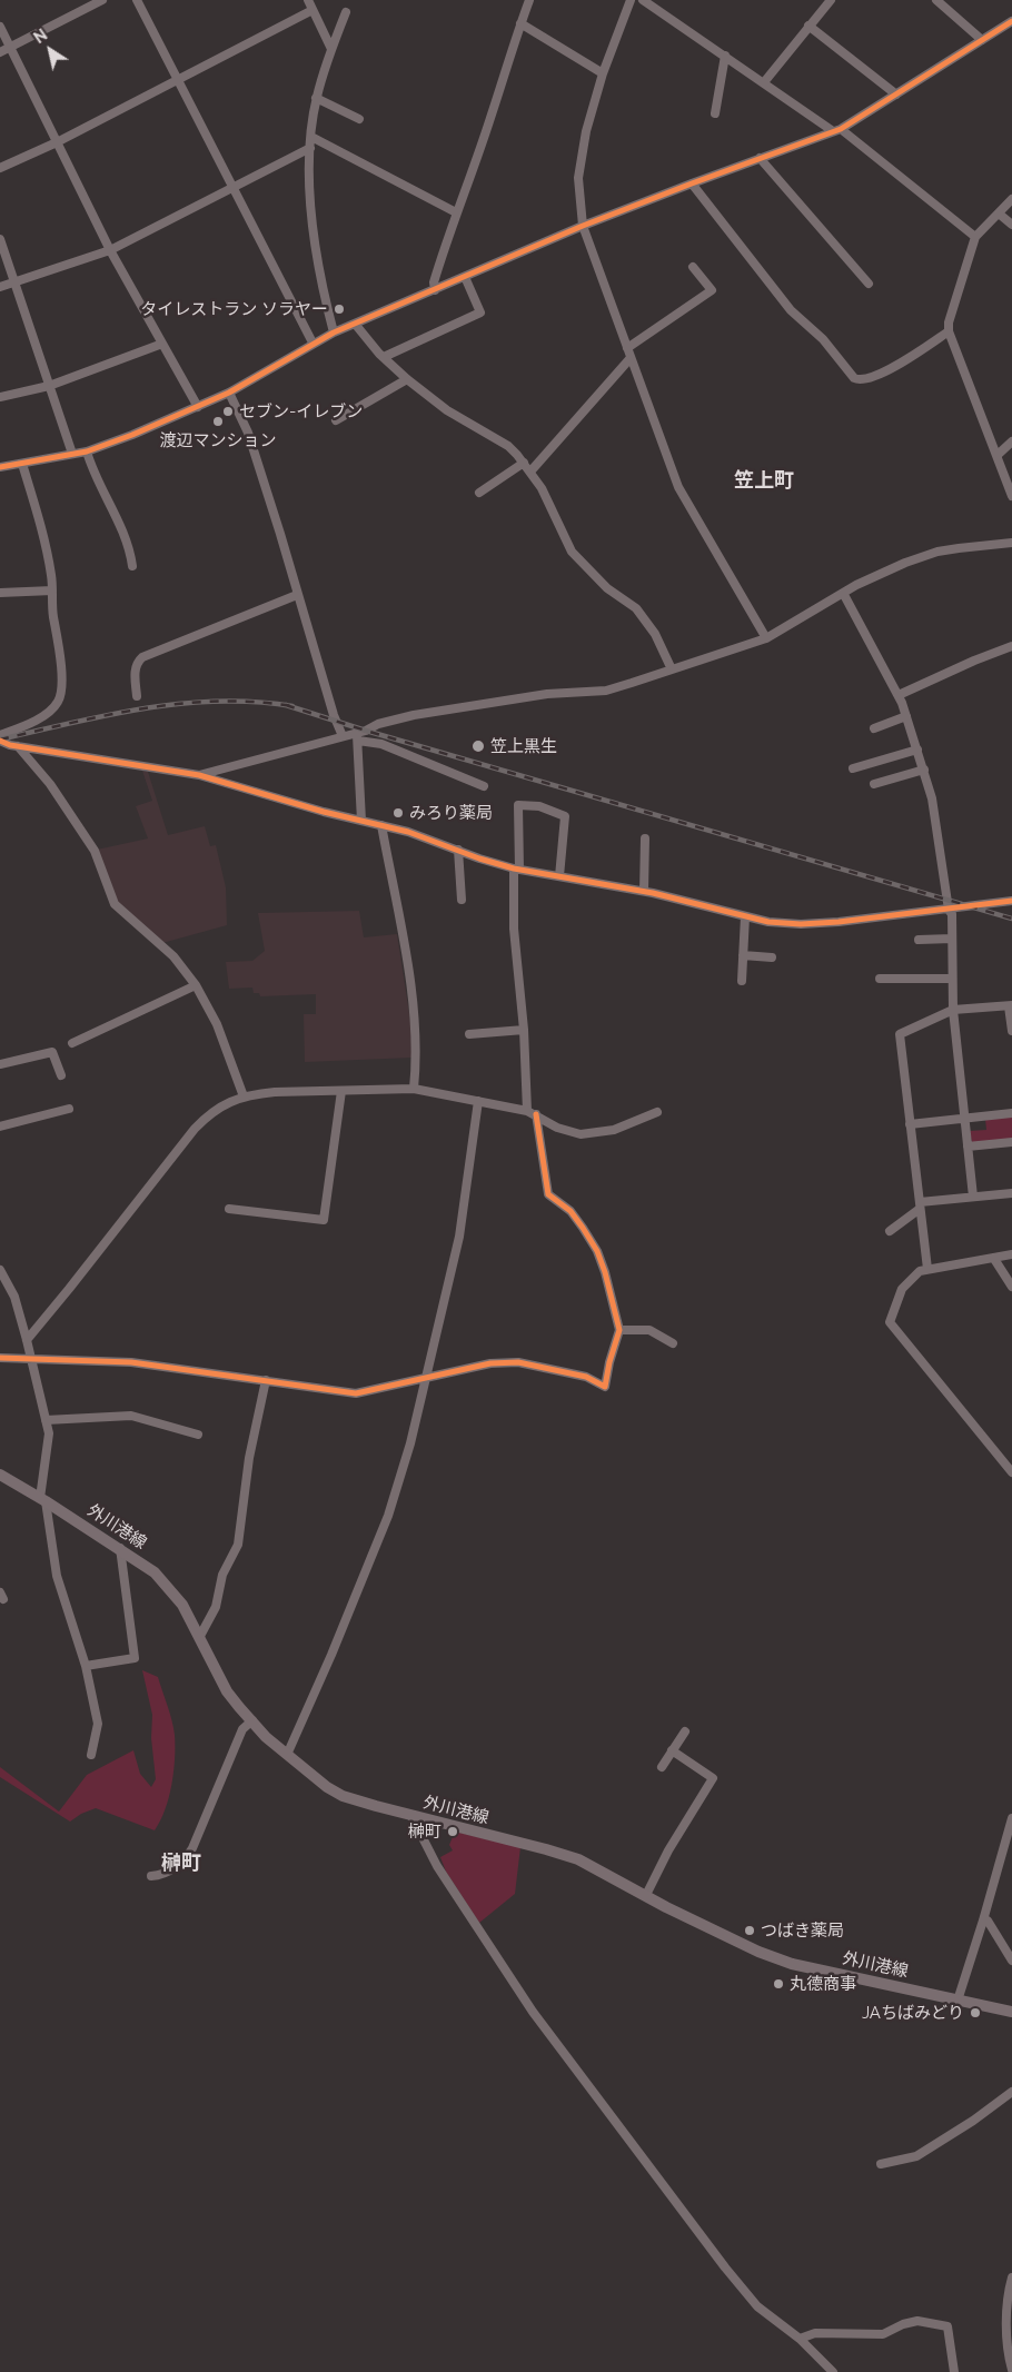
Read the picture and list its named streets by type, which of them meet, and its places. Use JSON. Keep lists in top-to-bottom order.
{
  "streets": {
    "main road": ["外川港線"]
  },
  "districts": ["笠上町", "榊町"],
  "places": [
    "タイレストラン ソラヤー",
    "セブン-イレブン",
    "渡辺マンション",
    "笠上黒生",
    "みろり薬局",
    "榊町",
    "つばき薬局",
    "丸德商事",
    "JAちばみどり"
  ],
  "north": "top left"
}
